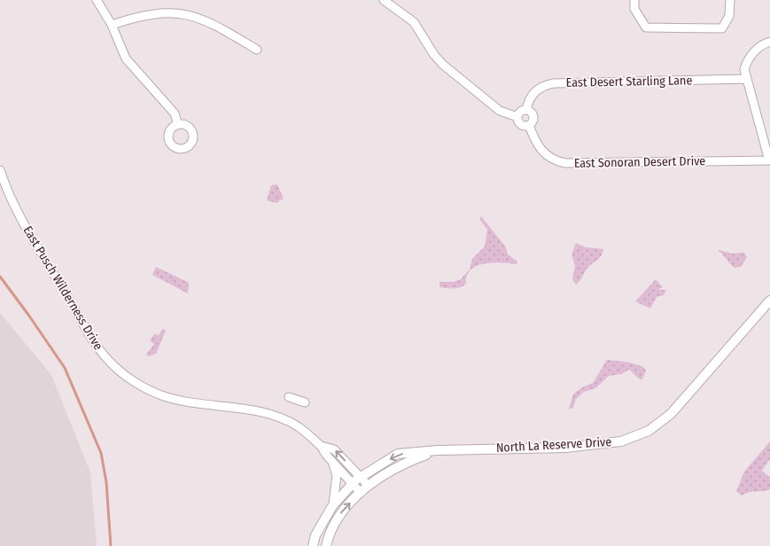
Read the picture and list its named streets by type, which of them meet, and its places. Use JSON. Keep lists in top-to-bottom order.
{
  "streets": {
    "street": [
      "East Desert Starling Lane",
      "East Sonoran Desert Drive",
      "East Pusch Wilderness Drive",
      "North La Reserve Drive"
    ]
  },
  "crossings": [
    ["East Desert Starling Lane", "East Sonoran Desert Drive"],
    ["East Pusch Wilderness Drive", "North La Reserve Drive"]
  ]
}
